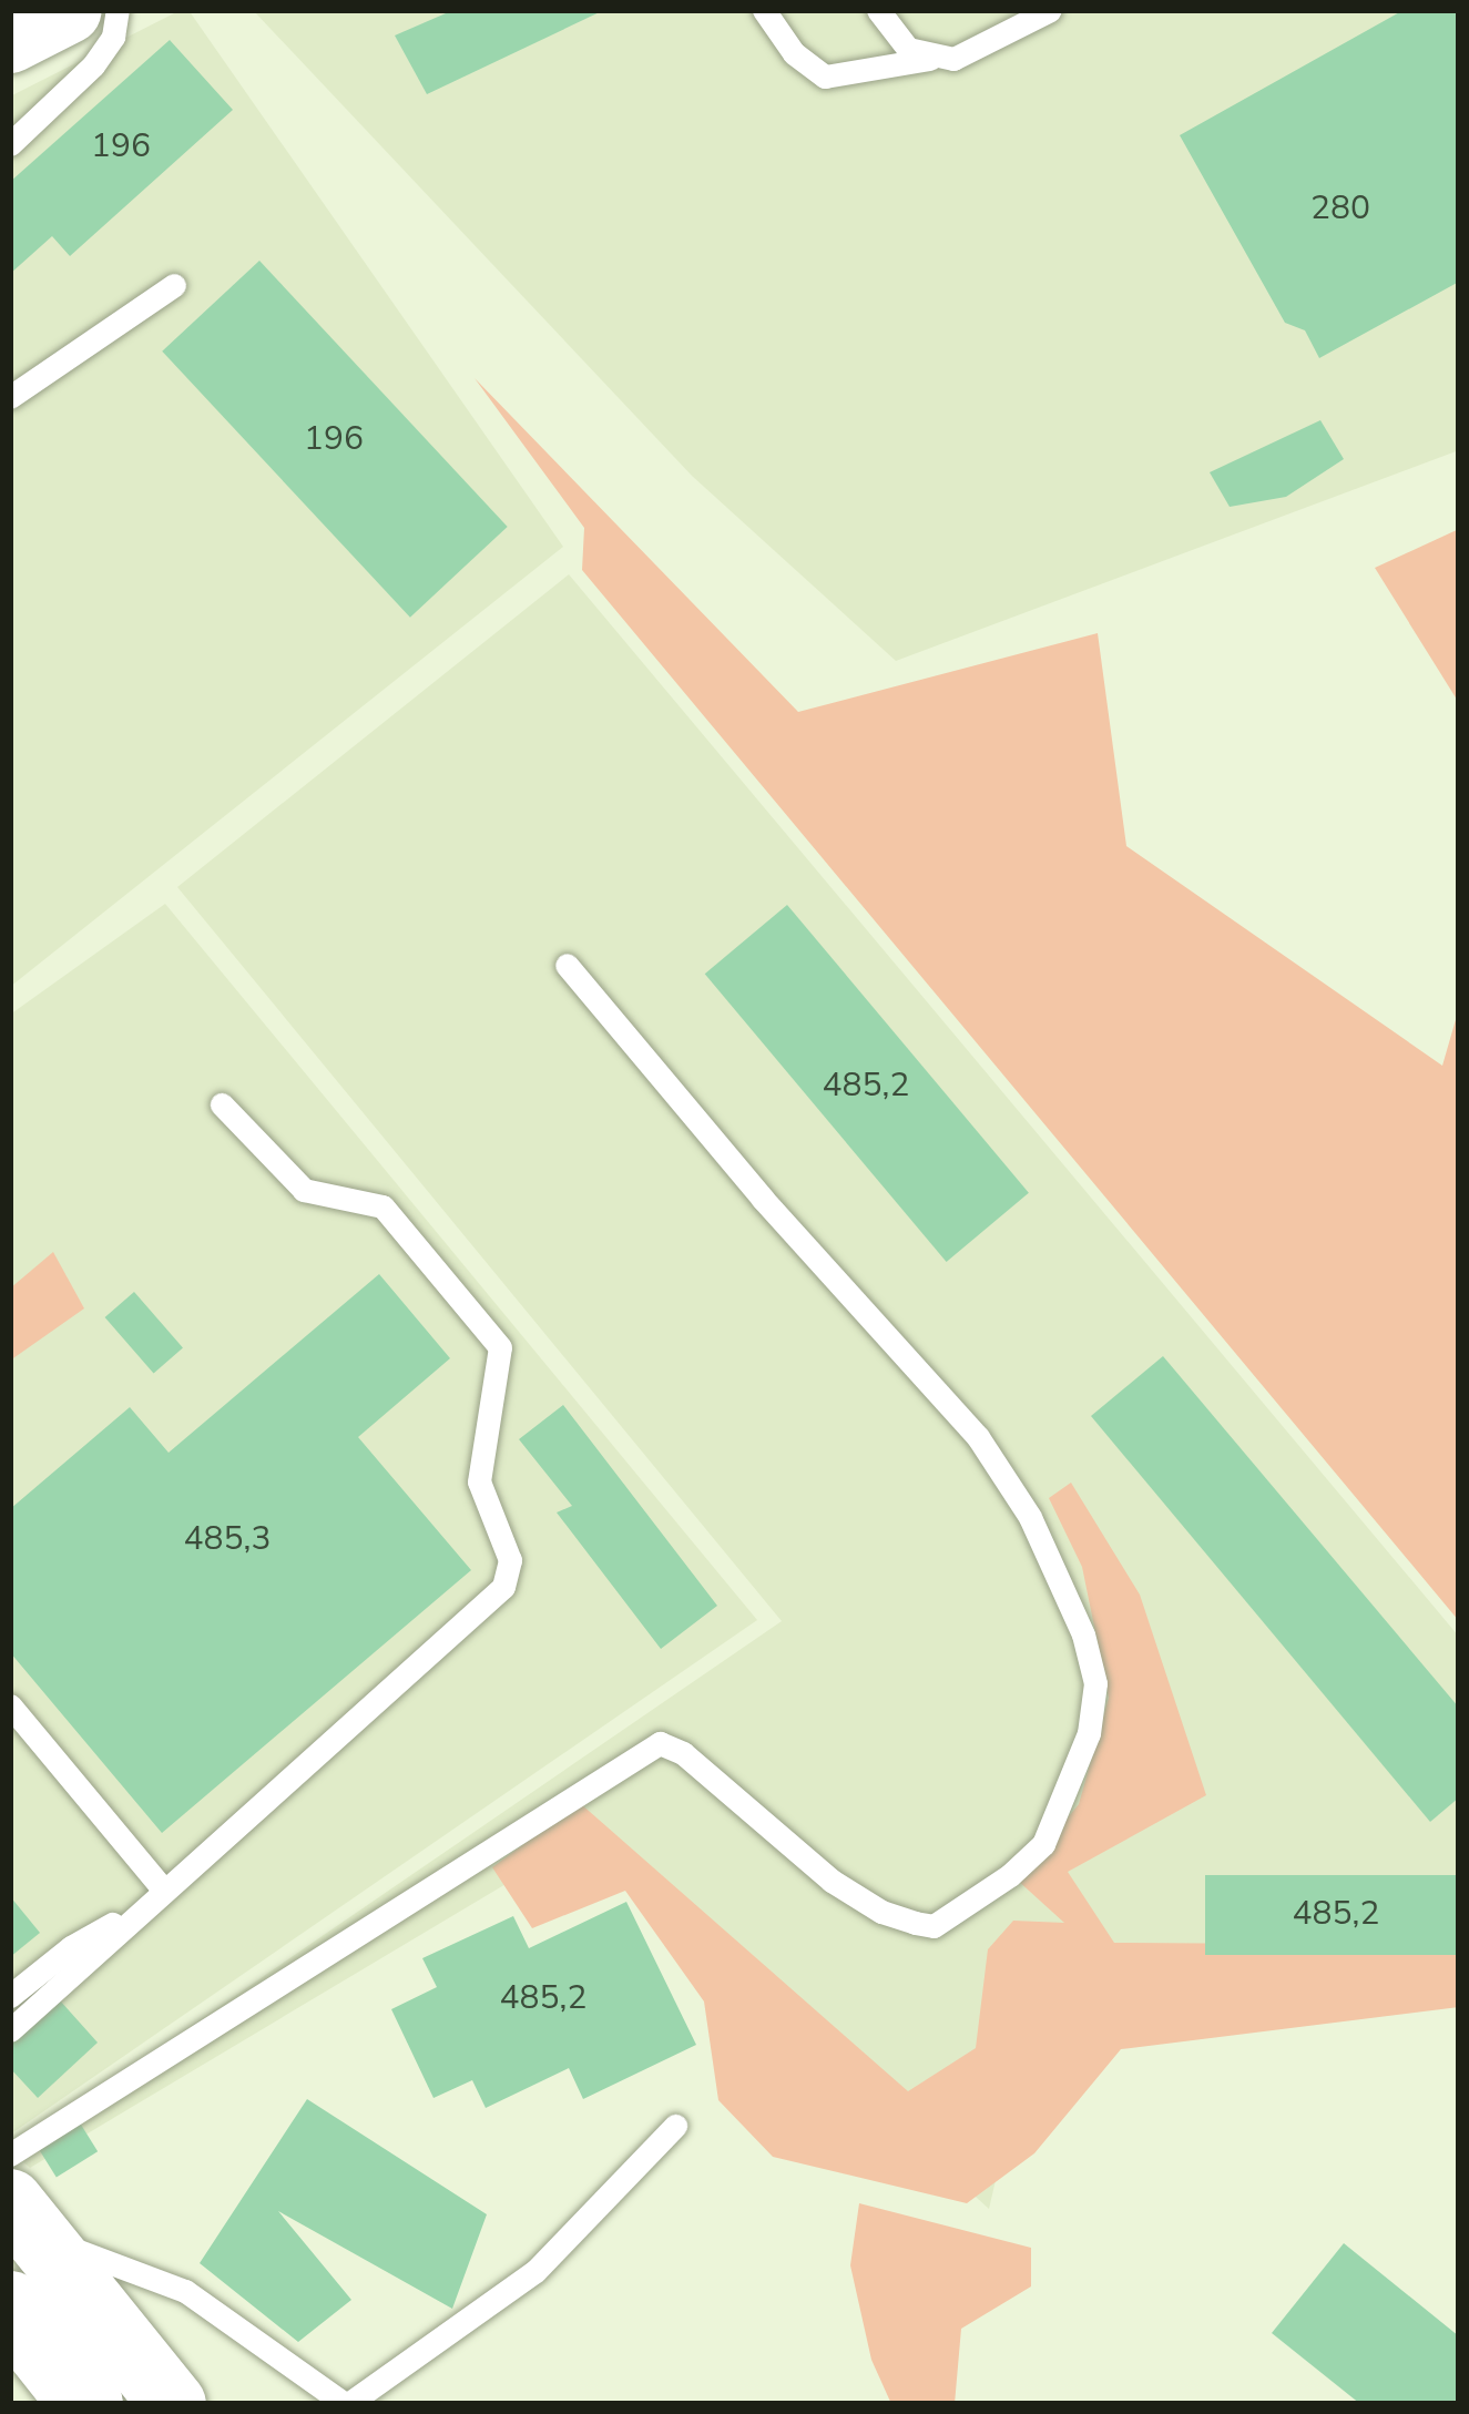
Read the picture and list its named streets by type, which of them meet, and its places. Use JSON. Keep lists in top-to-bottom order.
{
  "house_numbers": [
    "196",
    "280",
    "196",
    "485,2",
    "485,3",
    "485,2",
    "485,2"
  ]
}
